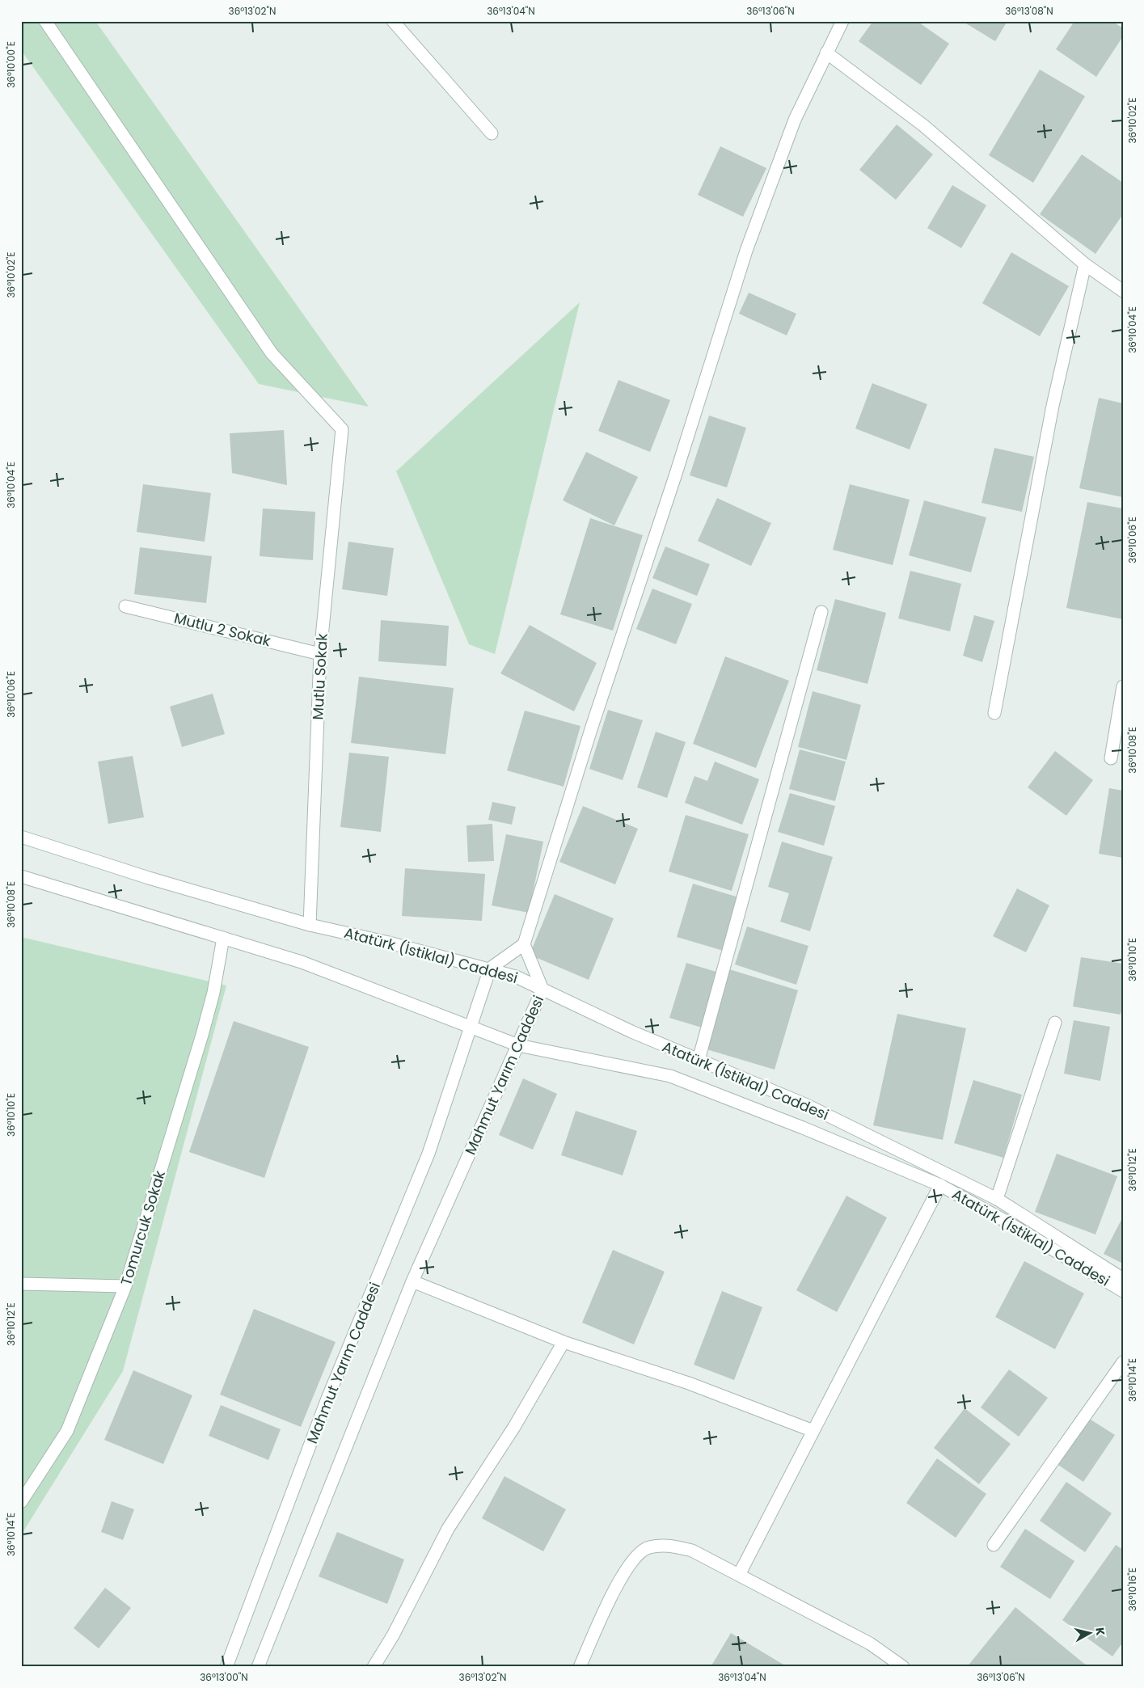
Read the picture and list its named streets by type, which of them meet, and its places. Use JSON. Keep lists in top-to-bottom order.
{
  "streets": {
    "street": [
      "Mutlu 2 Sokak",
      "Mutlu Sokak",
      "Atatürk (İstiklal) Caddesi",
      "Mahmut Yarım Caddesi",
      "Tomurcuk Sokak"
    ]
  },
  "crossings": [
    ["Mutlu 2 Sokak", "Mutlu Sokak"],
    ["Mutlu Sokak", "Atatürk (İstiklal) Caddesi"],
    ["Atatürk (İstiklal) Caddesi", "Mahmut Yarım Caddesi"],
    ["Atatürk (İstiklal) Caddesi", "Tomurcuk Sokak"]
  ],
  "north": "right",
  "coordinates": [
    "36°13'02\"N",
    "36°13'04\"N",
    "36°13'06\"N",
    "36°13'08\"N",
    "36°10'00\"E",
    "36°10'02\"E",
    "36°10'04\"E",
    "36°10'06\"E",
    "36°10'08\"E",
    "36°10'10\"E",
    "36°10'12\"E",
    "36°10'14\"E",
    "36°10'16\"E",
    "36°13'00\"N"
  ]
}
